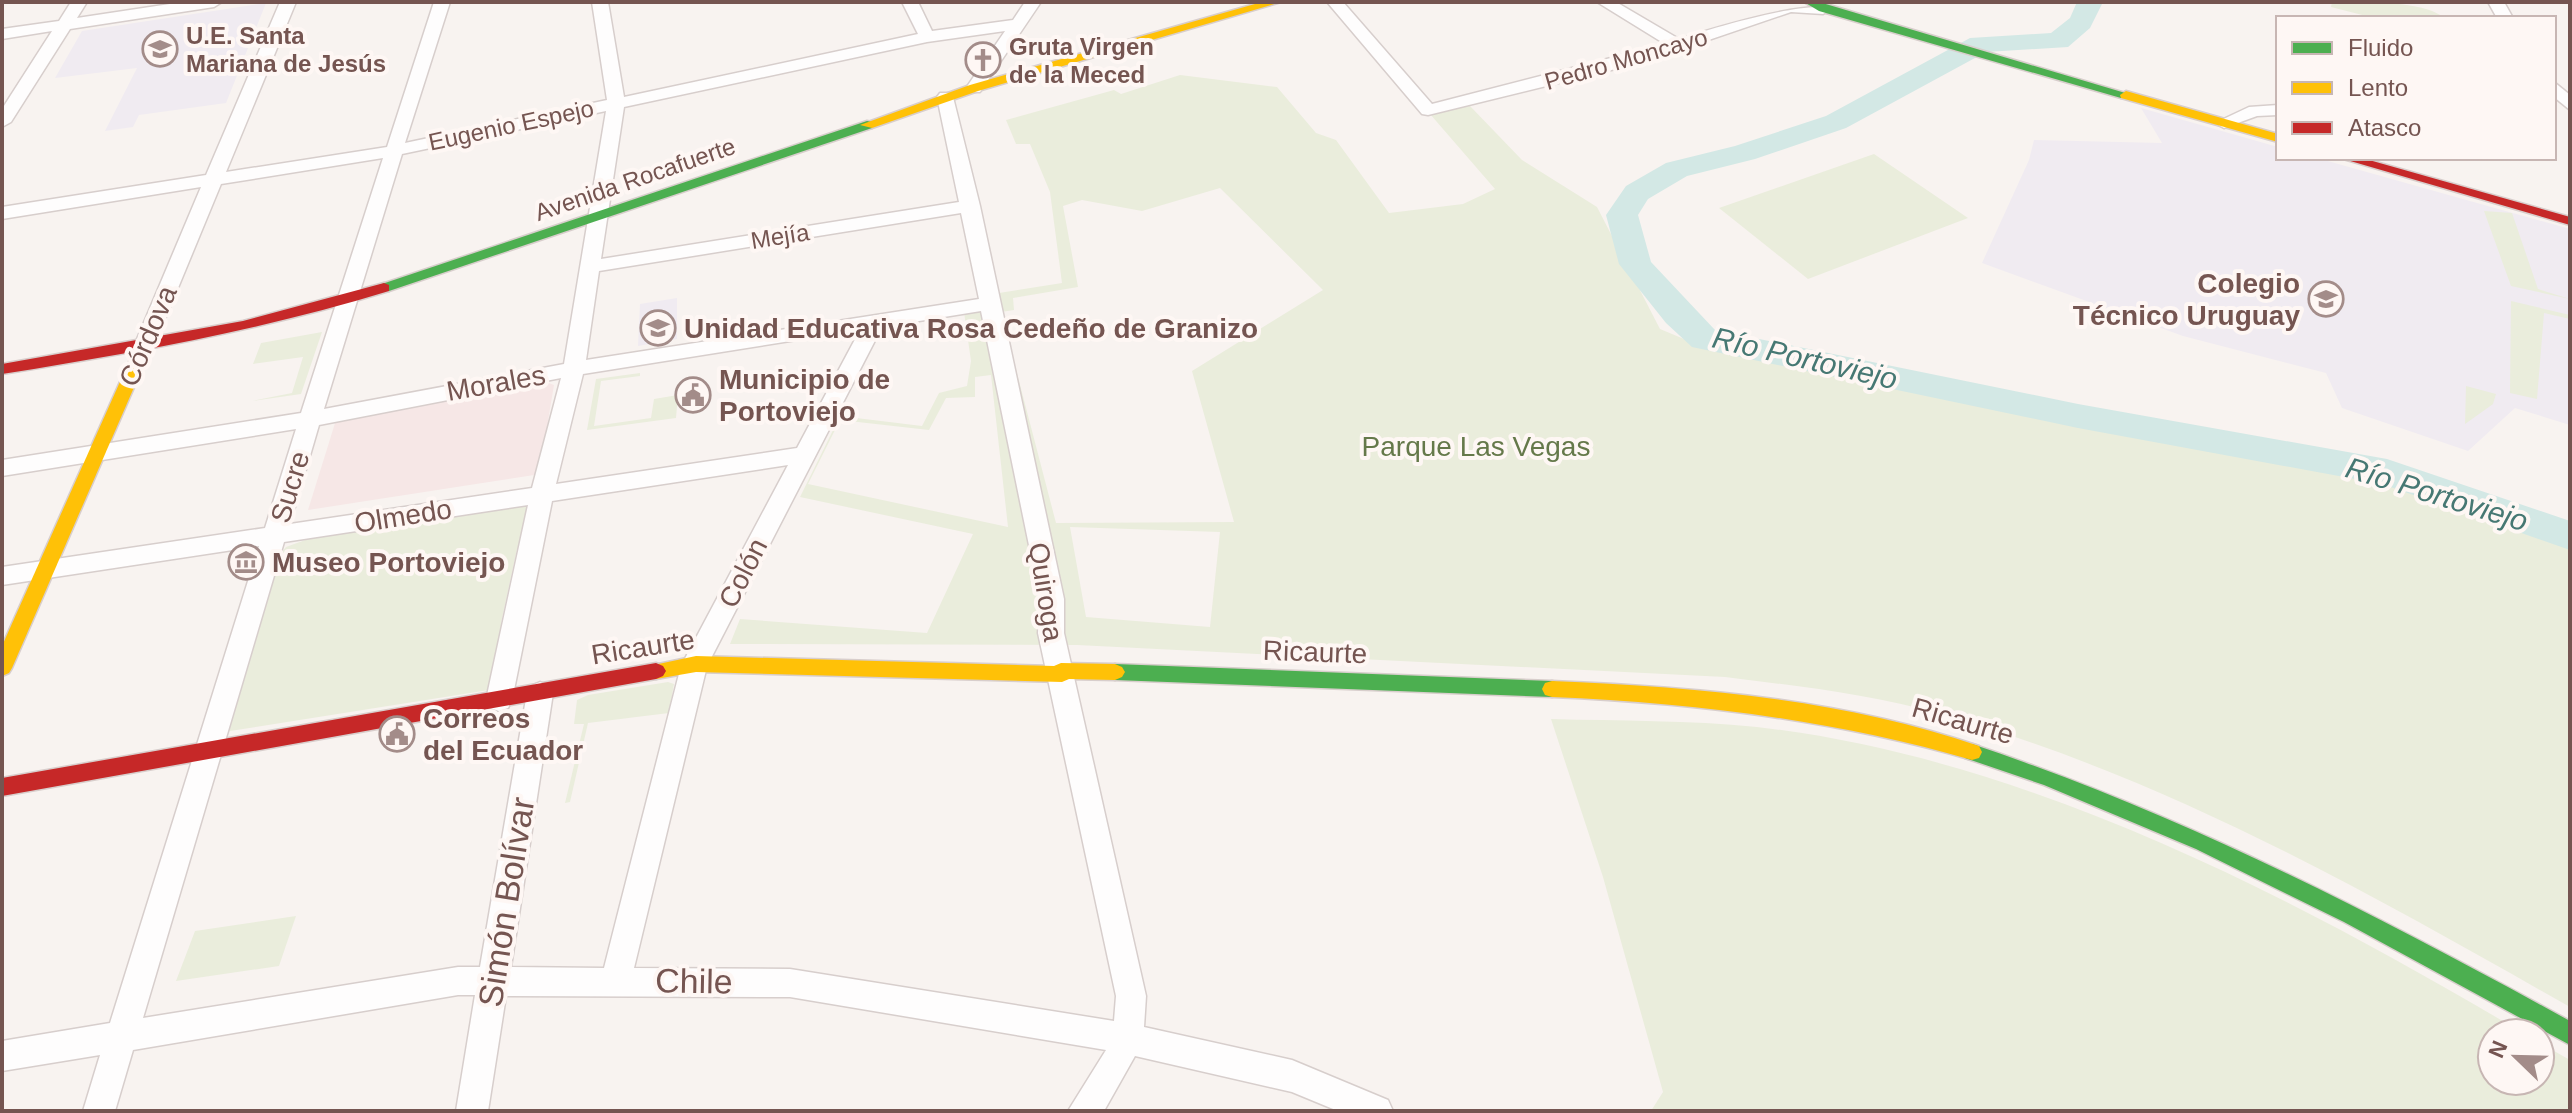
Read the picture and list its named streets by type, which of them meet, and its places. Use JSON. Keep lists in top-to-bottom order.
{
  "streets": {
    "street": [
      "Pedro Moncayo",
      "Eugenio Espejo",
      "Avenida Rocafuerte",
      "Mejía",
      "Córdova",
      "Morales",
      "Sucre",
      "Olmedo",
      "Colón",
      "Quiroga",
      "Ricaurte",
      "Simón Bolívar",
      "Chile"
    ]
  },
  "crossings": [
    ["Eugenio Espejo", "Córdova"],
    ["Eugenio Espejo", "Sucre"],
    ["Avenida Rocafuerte", "Córdova"],
    ["Avenida Rocafuerte", "Sucre"],
    ["Avenida Rocafuerte", "Quiroga"],
    ["Mejía", "Quiroga"],
    ["Córdova", "Morales"],
    ["Córdova", "Olmedo"],
    ["Morales", "Sucre"],
    ["Morales", "Colón"],
    ["Morales", "Quiroga"],
    ["Sucre", "Olmedo"],
    ["Sucre", "Ricaurte"],
    ["Sucre", "Chile"],
    ["Olmedo", "Colón"],
    ["Colón", "Ricaurte"],
    ["Colón", "Chile"],
    ["Quiroga", "Ricaurte"],
    ["Quiroga", "Chile"],
    ["Ricaurte", "Simón Bolívar"],
    ["Simón Bolívar", "Chile"]
  ],
  "water": ["Río Portoviejo"],
  "parks": ["Parque Las Vegas"],
  "places": {
    "school or university": ["U.E. Santa Mariana de Jesús", "Colegio Técnico Uruguay", "Unidad Educativa Rosa Cedeño de Granizo"],
    "church": ["Gruta Virgen de la Meced"],
    "public building": ["Municipio de Portoviejo", "Correos del Ecuador"],
    "museum": ["Museo Portoviejo"]
  },
  "legend": ["Fluido", "Lento", "Atasco"],
  "north": "top left"
}
